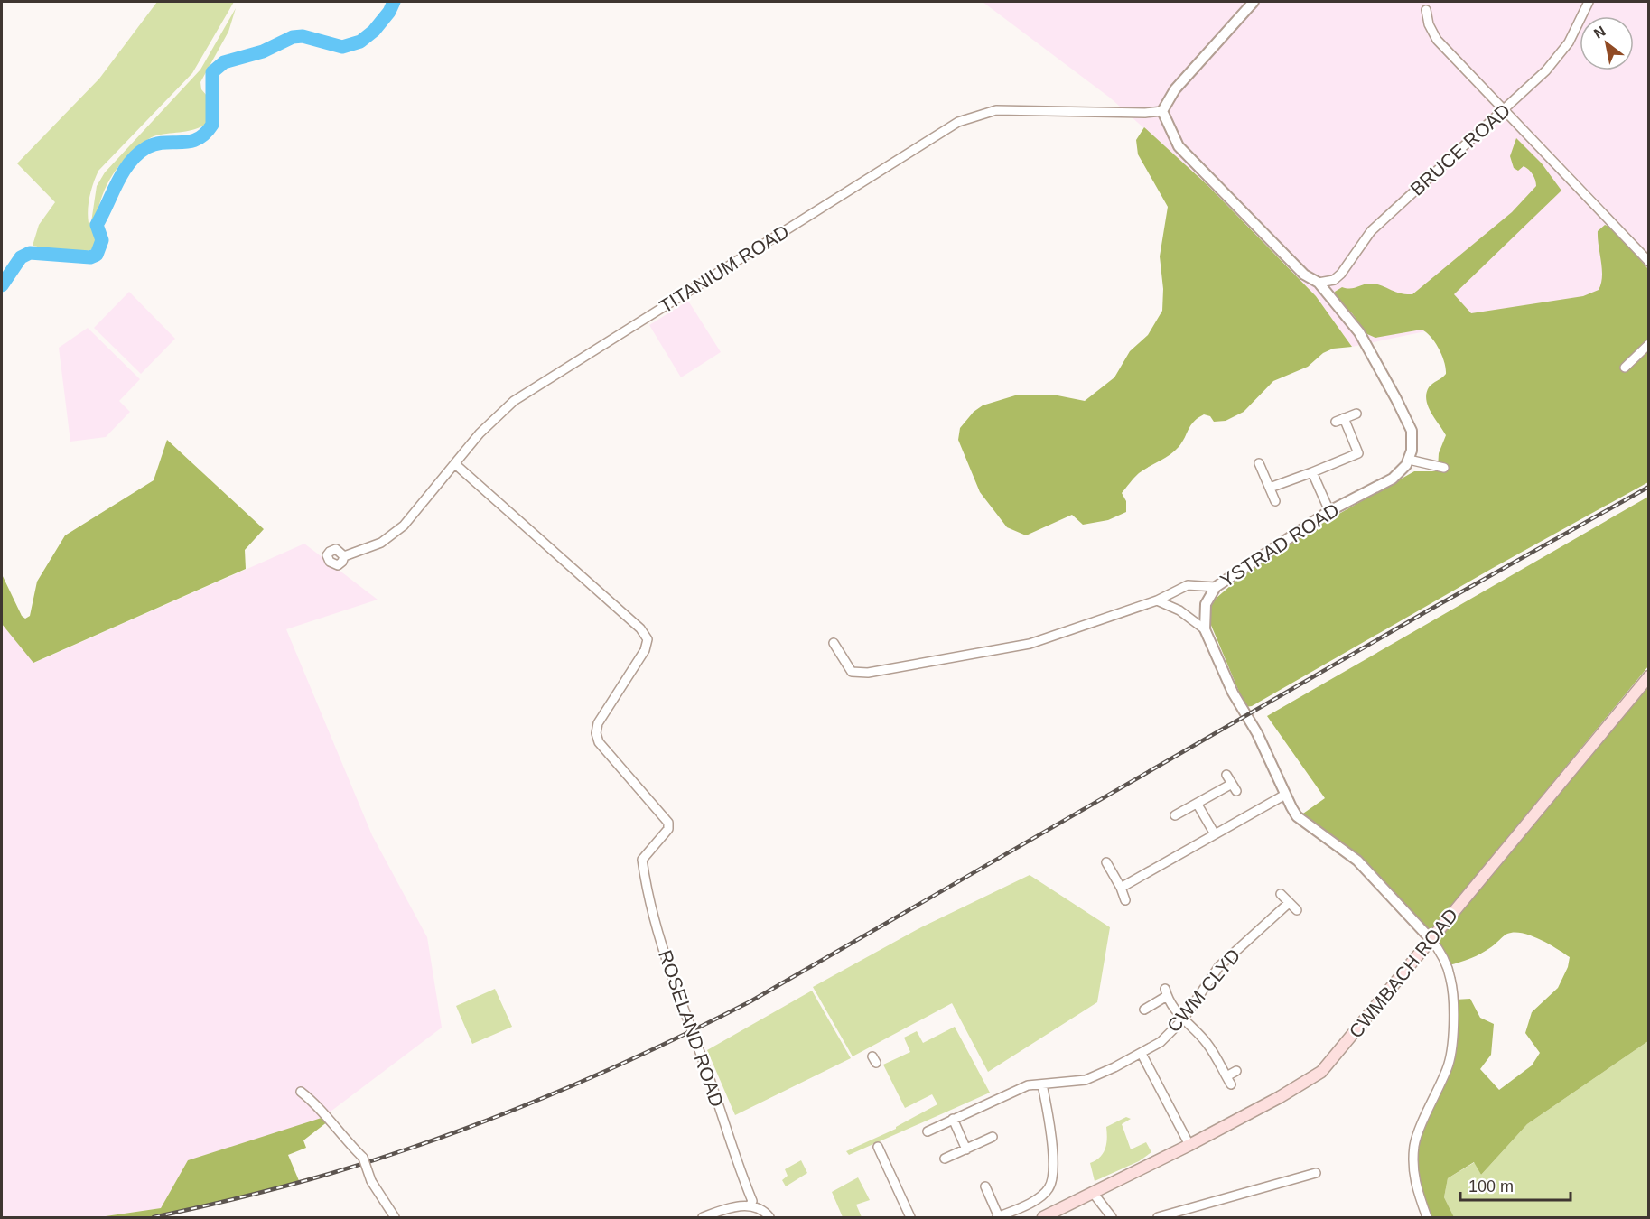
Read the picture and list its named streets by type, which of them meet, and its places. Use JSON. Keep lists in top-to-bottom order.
{
  "streets": {
    "main road": ["CWMBACH ROAD"],
    "street": [
      "BRUCE ROAD",
      "TITANIUM ROAD",
      "YSTRAD ROAD",
      "CWM CLYD",
      "ROSELAND ROAD"
    ]
  },
  "crossings": [
    ["TITANIUM ROAD", "ROSELAND ROAD"],
    ["YSTRAD ROAD", "CWMBACH ROAD"]
  ],
  "scale_bar": "100 m",
  "north": "top left"
}
